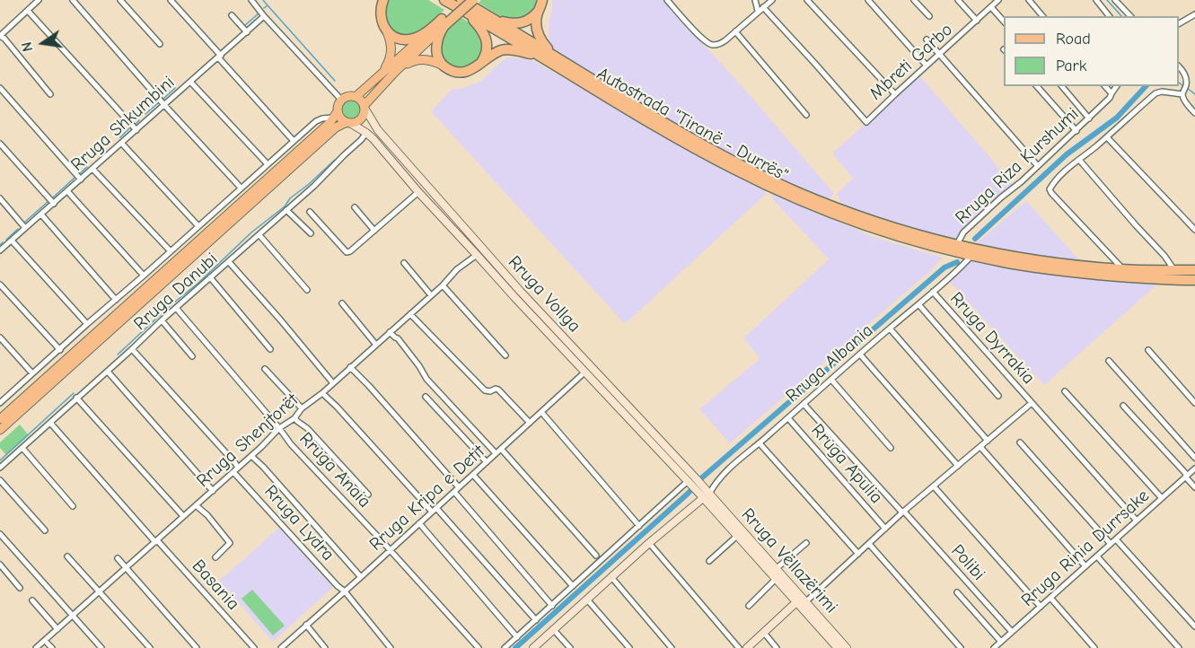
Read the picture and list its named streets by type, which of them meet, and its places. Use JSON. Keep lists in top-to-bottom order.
{
  "streets": {
    "highway": ["Autostrada \"Tiranë - Durrës\""],
    "main road": ["Rruga Vollga", "Rruga Vëllazërimi"],
    "street": [
      "Mbreti Garbo",
      "Rruga Shkumbini",
      "Rruga Riza Kurshumi",
      "Rruga Danubi",
      "Rruga Dyrrakia",
      "Rruga Albania",
      "Rruga Shenjtorët",
      "Rruga Apulia",
      "Rruga Anaia",
      "Rruga Kripa e Detit",
      "Rruga Lydra",
      "Rruga Rinia Durrsake",
      "Polibi",
      "Basania"
    ]
  },
  "crossings": [
    ["Autostrada \"Tiranë - Durrës\"", "Rruga Riza Kurshumi"],
    ["Autostrada \"Tiranë - Durrës\"", "Rruga Albania"],
    ["Rruga Danubi", "Rruga Vollga"],
    ["Rruga Danubi", "Rruga Anaia"],
    ["Rruga Danubi", "Basania"],
    ["Rruga Vollga", "Rruga Albania"],
    ["Rruga Vollga", "Rruga Shenjtorët"],
    ["Rruga Vollga", "Rruga Kripa e Detit"],
    ["Rruga Vollga", "Rruga Vëllazërimi"],
    ["Rruga Dyrrakia", "Rruga Albania"],
    ["Rruga Dyrrakia", "Rruga Rinia Durrsake"],
    ["Rruga Albania", "Rruga Apulia"],
    ["Rruga Albania", "Rruga Vëllazërimi"],
    ["Rruga Albania", "Polibi"],
    ["Rruga Shenjtorët", "Rruga Anaia"],
    ["Rruga Shenjtorët", "Rruga Lydra"],
    ["Rruga Shenjtorët", "Basania"],
    ["Rruga Anaia", "Rruga Kripa e Detit"],
    ["Rruga Kripa e Detit", "Rruga Lydra"],
    ["Rruga Rinia Durrsake", "Polibi"]
  ],
  "legend": ["Road", "Park"],
  "north": "left"
}
